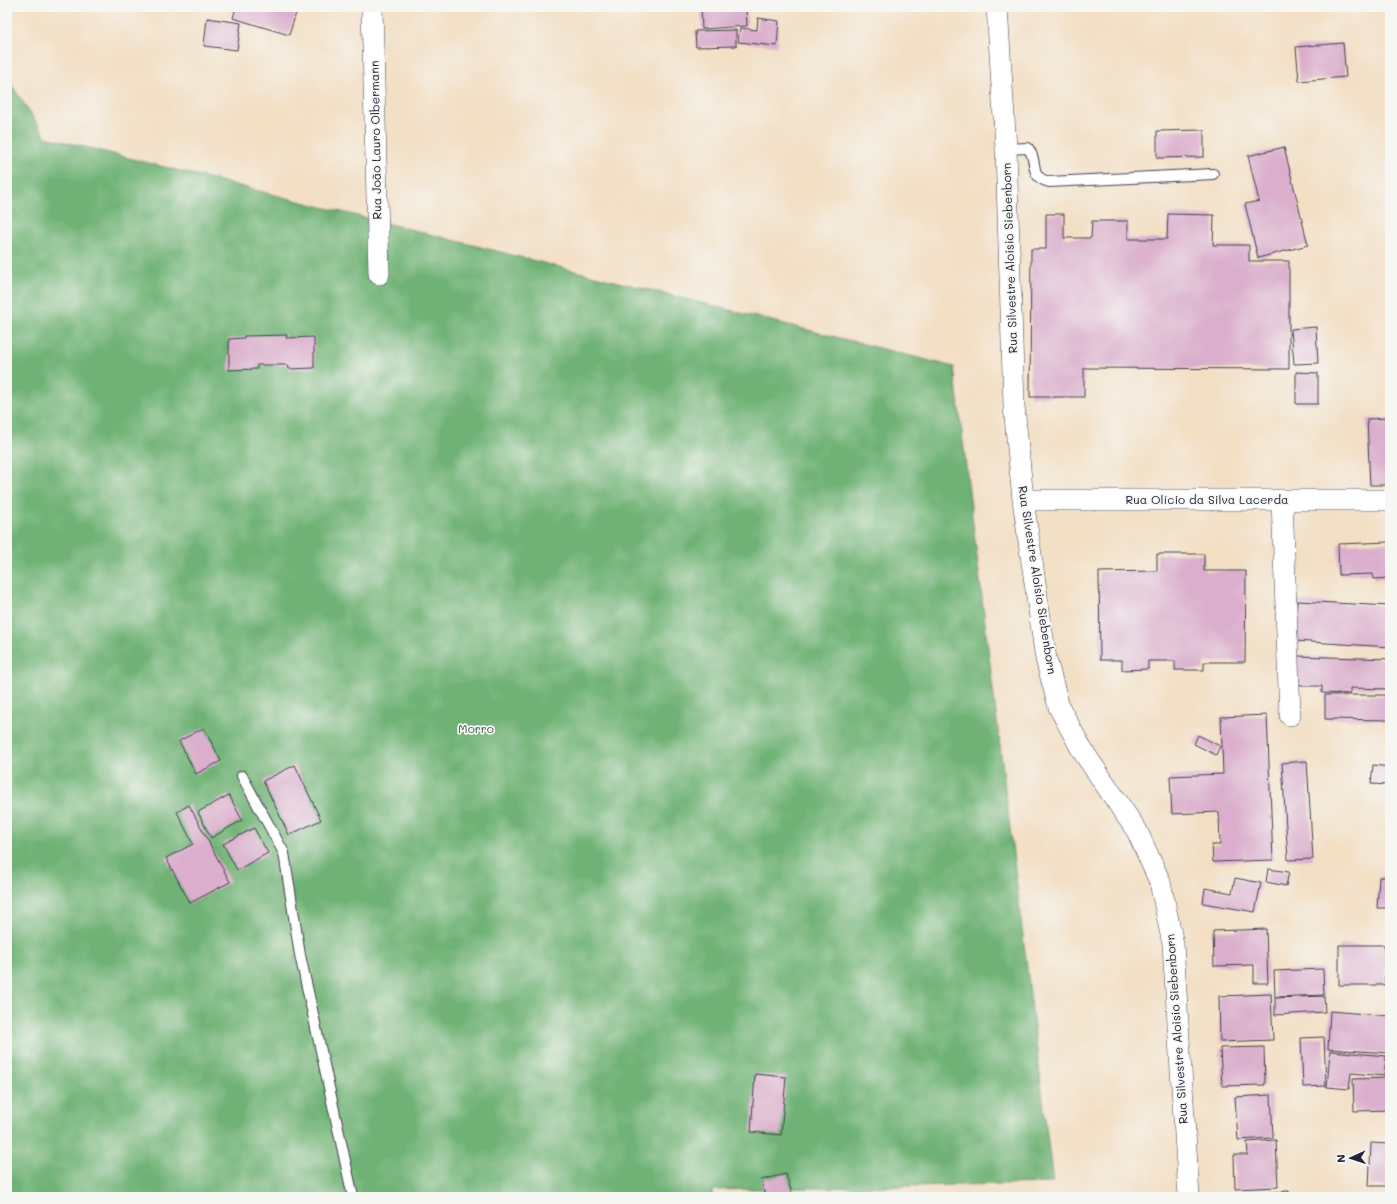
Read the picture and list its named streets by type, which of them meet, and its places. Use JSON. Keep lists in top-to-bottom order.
{
  "streets": {
    "street": ["Rua João Lauro Olbermann", "Rua Silvestre Aloisio Siebenborn", "Rua Olício da Silva Lacerda"]
  },
  "crossings": [
    ["Rua Silvestre Aloisio Siebenborn", "Rua Olício da Silva Lacerda"]
  ],
  "parks": ["Morro"],
  "north": "left"
}
